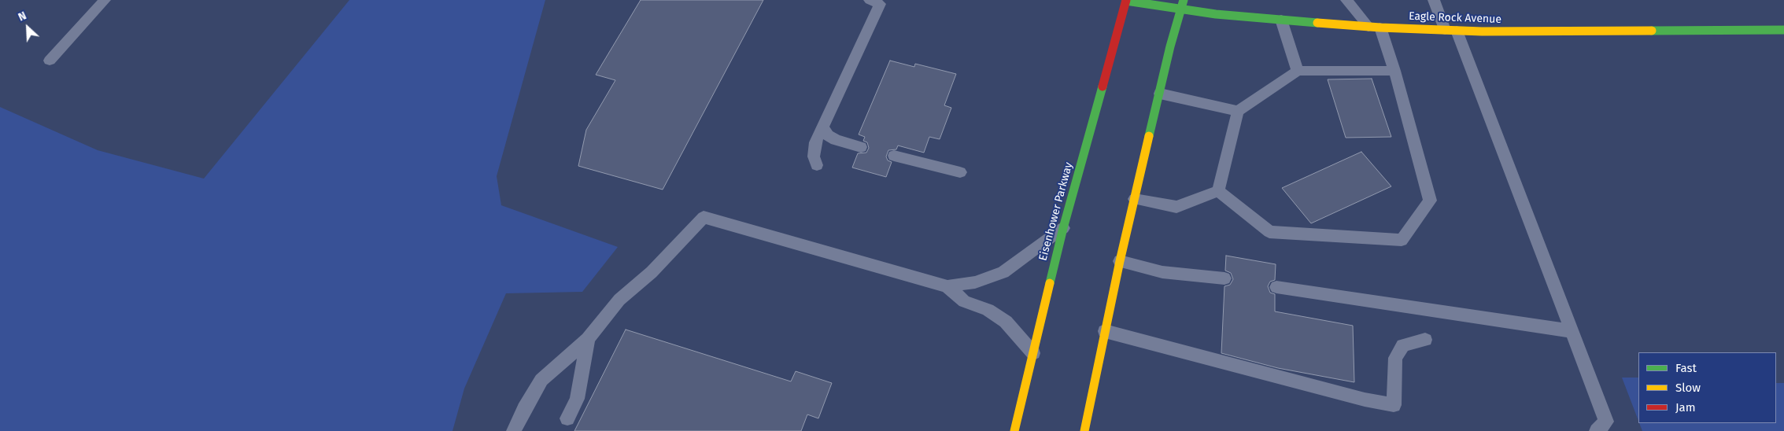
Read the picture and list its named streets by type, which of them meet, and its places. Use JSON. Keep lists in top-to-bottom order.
{
  "streets": {
    "main road": ["Eagle Rock Avenue", "Eisenhower Parkway"]
  },
  "crossings": [
    ["Eagle Rock Avenue", "Eisenhower Parkway"]
  ],
  "legend": ["Fast", "Slow", "Jam"],
  "north": "top left"
}
